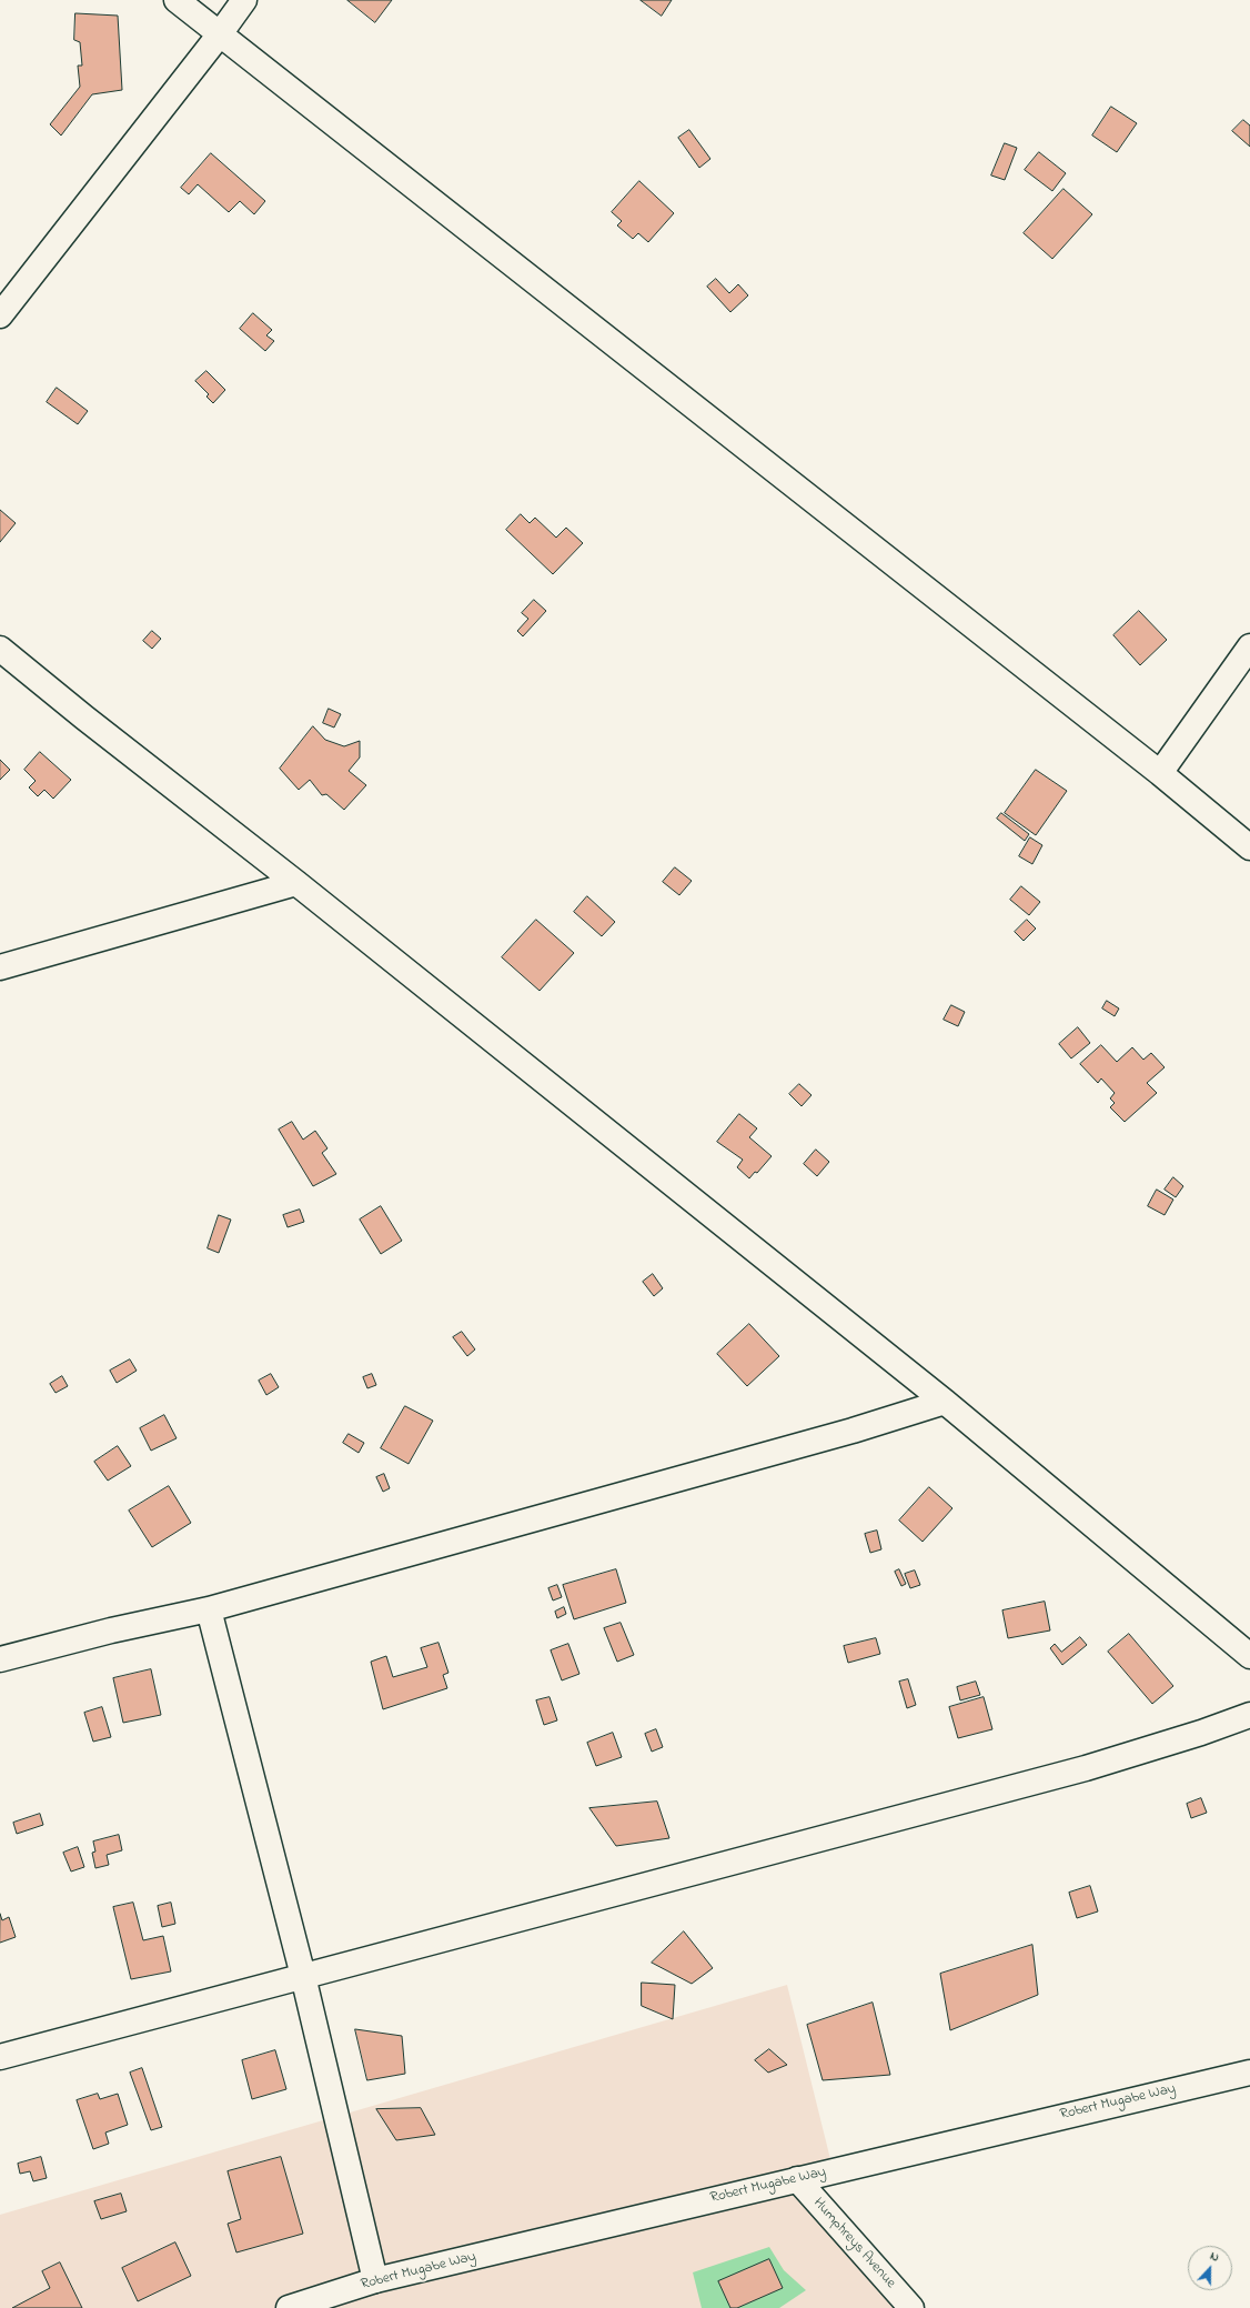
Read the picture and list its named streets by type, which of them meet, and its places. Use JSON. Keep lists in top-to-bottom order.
{
  "streets": {
    "street": ["Robert Mugabe Way", "Humphreys Avenue"]
  },
  "crossings": [
    ["Robert Mugabe Way", "Humphreys Avenue"]
  ],
  "north": "top"
}
